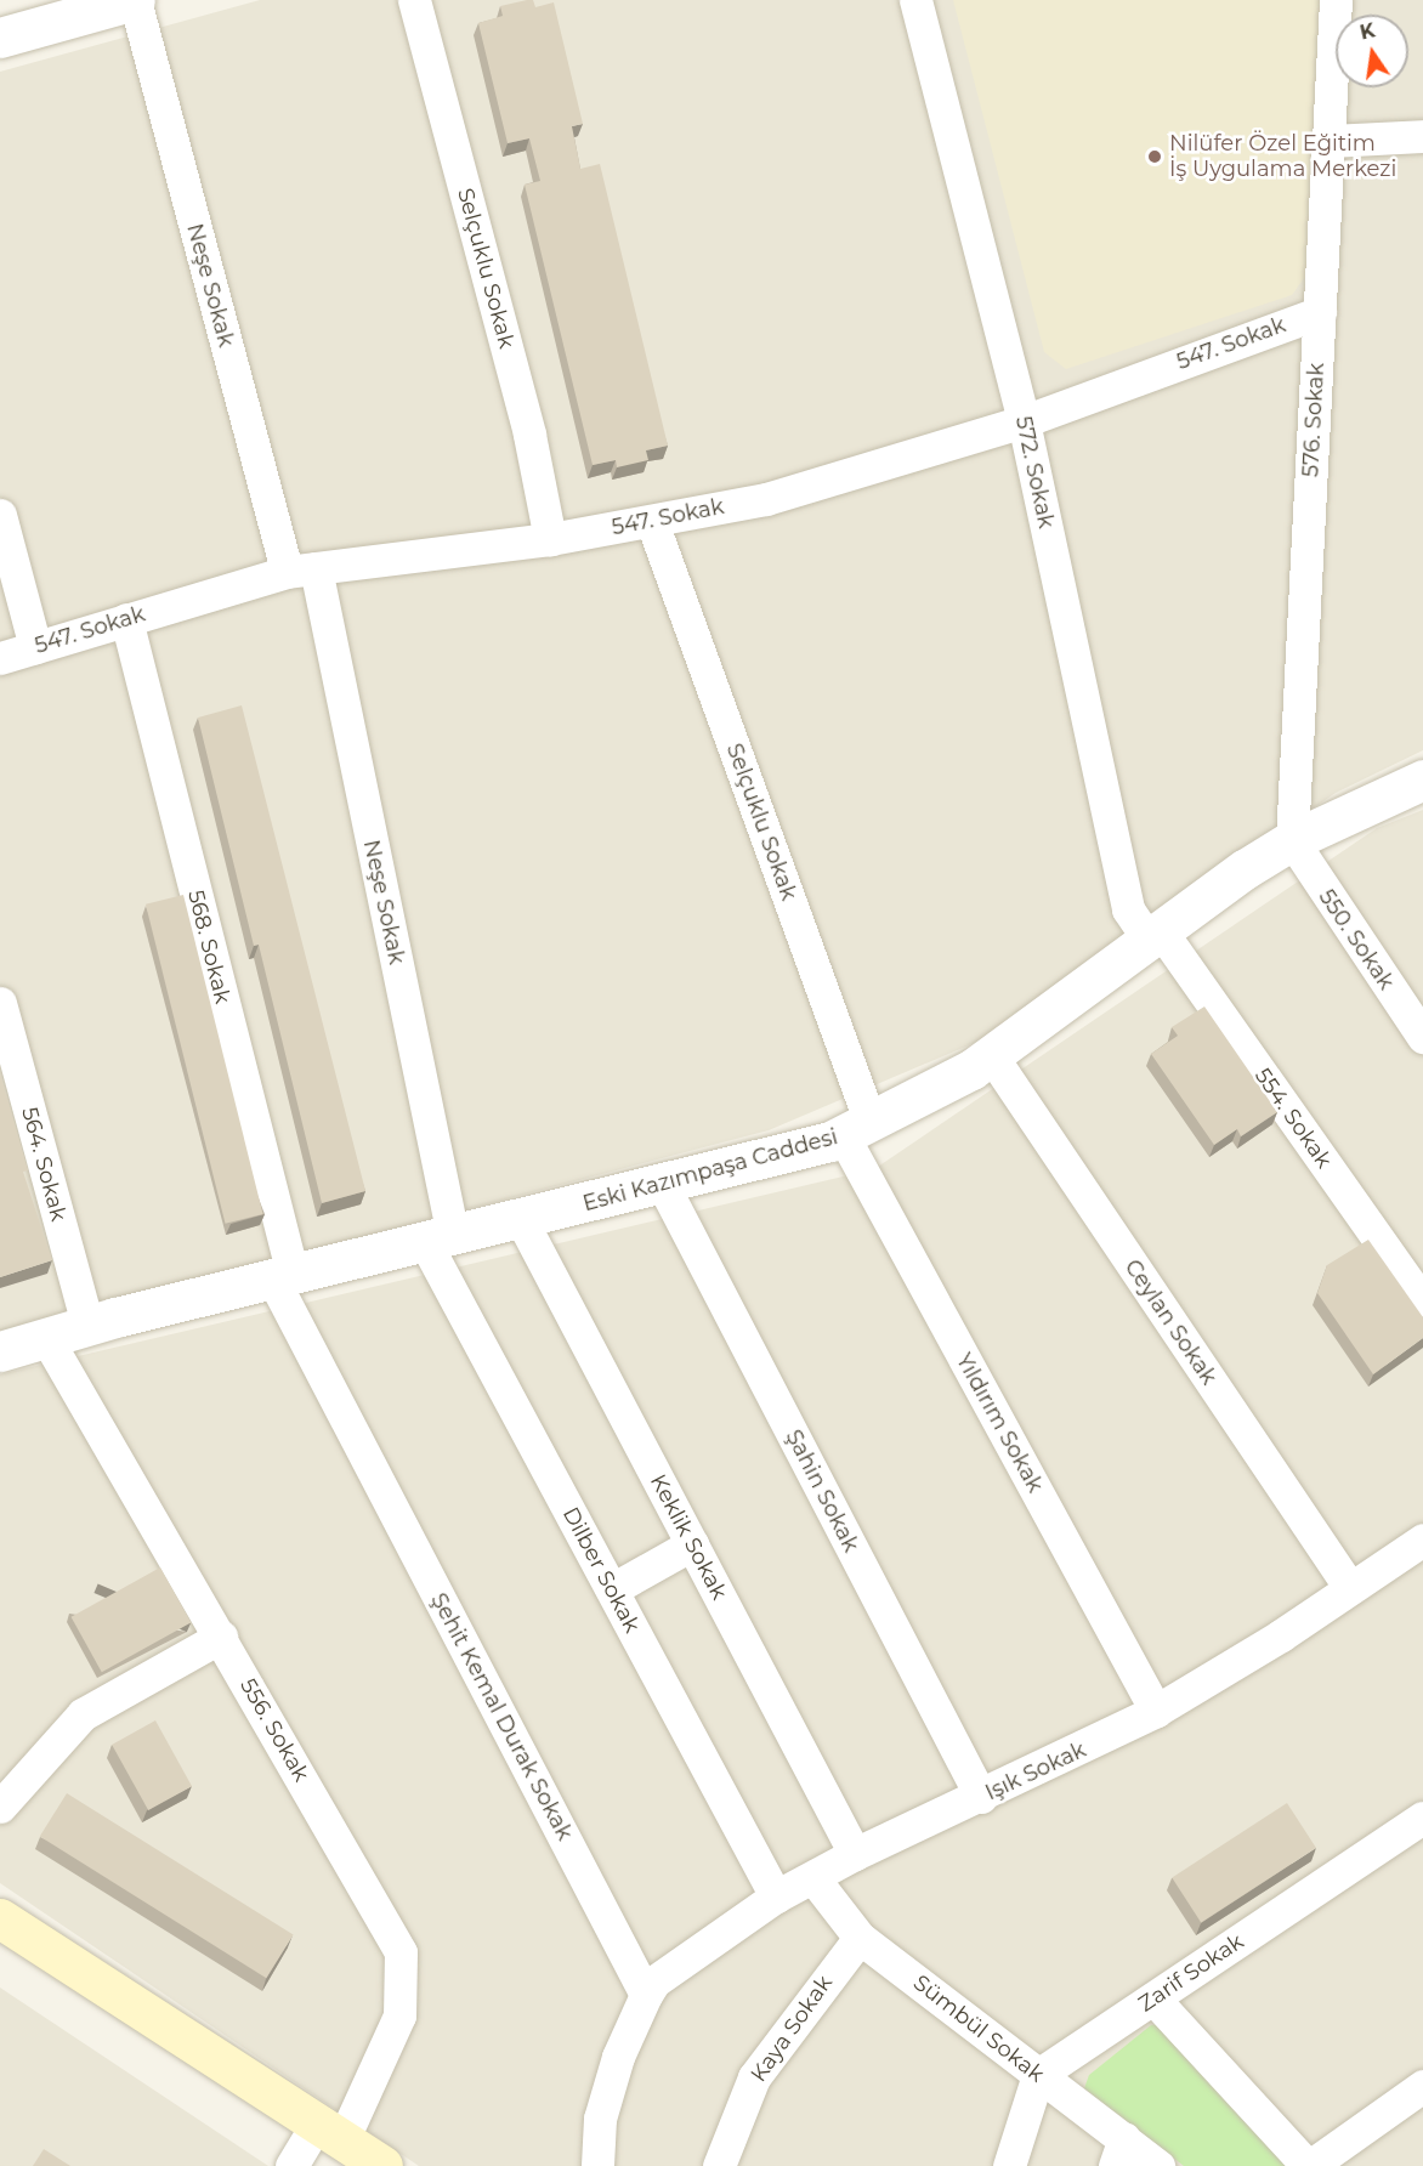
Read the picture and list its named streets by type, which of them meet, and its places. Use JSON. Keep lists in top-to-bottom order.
{
  "streets": {
    "street": [
      "Selçuklu Sokak",
      "Neşe Sokak",
      "547. Sokak",
      "576. Sokak",
      "572. Sokak",
      "550. Sokak",
      "568. Sokak",
      "554. Sokak",
      "564. Sokak",
      "Eski Kazımpaşa Caddesi",
      "Ceylan Sokak",
      "Yıldırım Sokak",
      "Şahin Sokak",
      "Keklik Sokak",
      "Dilber Sokak",
      "Şehit Kemal Durak Sokak",
      "556. Sokak",
      "Işık Sokak",
      "Zarif Sokak",
      "Kaya Sokak",
      "Sümbül Sokak"
    ]
  },
  "crossings": [
    ["Selçuklu Sokak", "547. Sokak"],
    ["Selçuklu Sokak", "Eski Kazımpaşa Caddesi"],
    ["Selçuklu Sokak", "Yıldırım Sokak"],
    ["Neşe Sokak", "547. Sokak"],
    ["Neşe Sokak", "Eski Kazımpaşa Caddesi"],
    ["Neşe Sokak", "Dilber Sokak"],
    ["547. Sokak", "576. Sokak"],
    ["547. Sokak", "572. Sokak"],
    ["547. Sokak", "568. Sokak"],
    ["576. Sokak", "550. Sokak"],
    ["576. Sokak", "Eski Kazımpaşa Caddesi"],
    ["572. Sokak", "554. Sokak"],
    ["572. Sokak", "Eski Kazımpaşa Caddesi"],
    ["550. Sokak", "Eski Kazımpaşa Caddesi"],
    ["568. Sokak", "Eski Kazımpaşa Caddesi"],
    ["568. Sokak", "Şehit Kemal Durak Sokak"],
    ["554. Sokak", "Eski Kazımpaşa Caddesi"],
    ["564. Sokak", "Eski Kazımpaşa Caddesi"],
    ["Eski Kazımpaşa Caddesi", "Ceylan Sokak"],
    ["Eski Kazımpaşa Caddesi", "Yıldırım Sokak"],
    ["Eski Kazımpaşa Caddesi", "Şahin Sokak"],
    ["Eski Kazımpaşa Caddesi", "Keklik Sokak"],
    ["Eski Kazımpaşa Caddesi", "Dilber Sokak"],
    ["Eski Kazımpaşa Caddesi", "Şehit Kemal Durak Sokak"],
    ["Eski Kazımpaşa Caddesi", "556. Sokak"],
    ["Ceylan Sokak", "Işık Sokak"],
    ["Yıldırım Sokak", "Işık Sokak"],
    ["Şahin Sokak", "Işık Sokak"],
    ["Keklik Sokak", "Işık Sokak"],
    ["Dilber Sokak", "Işık Sokak"],
    ["Şehit Kemal Durak Sokak", "Işık Sokak"],
    ["Işık Sokak", "Sümbül Sokak"],
    ["Zarif Sokak", "Sümbül Sokak"],
    ["Kaya Sokak", "Sümbül Sokak"]
  ],
  "places": ["Nilüfer Özel Eğitim İş Uygulama Merkezi"],
  "north": "top"
}
